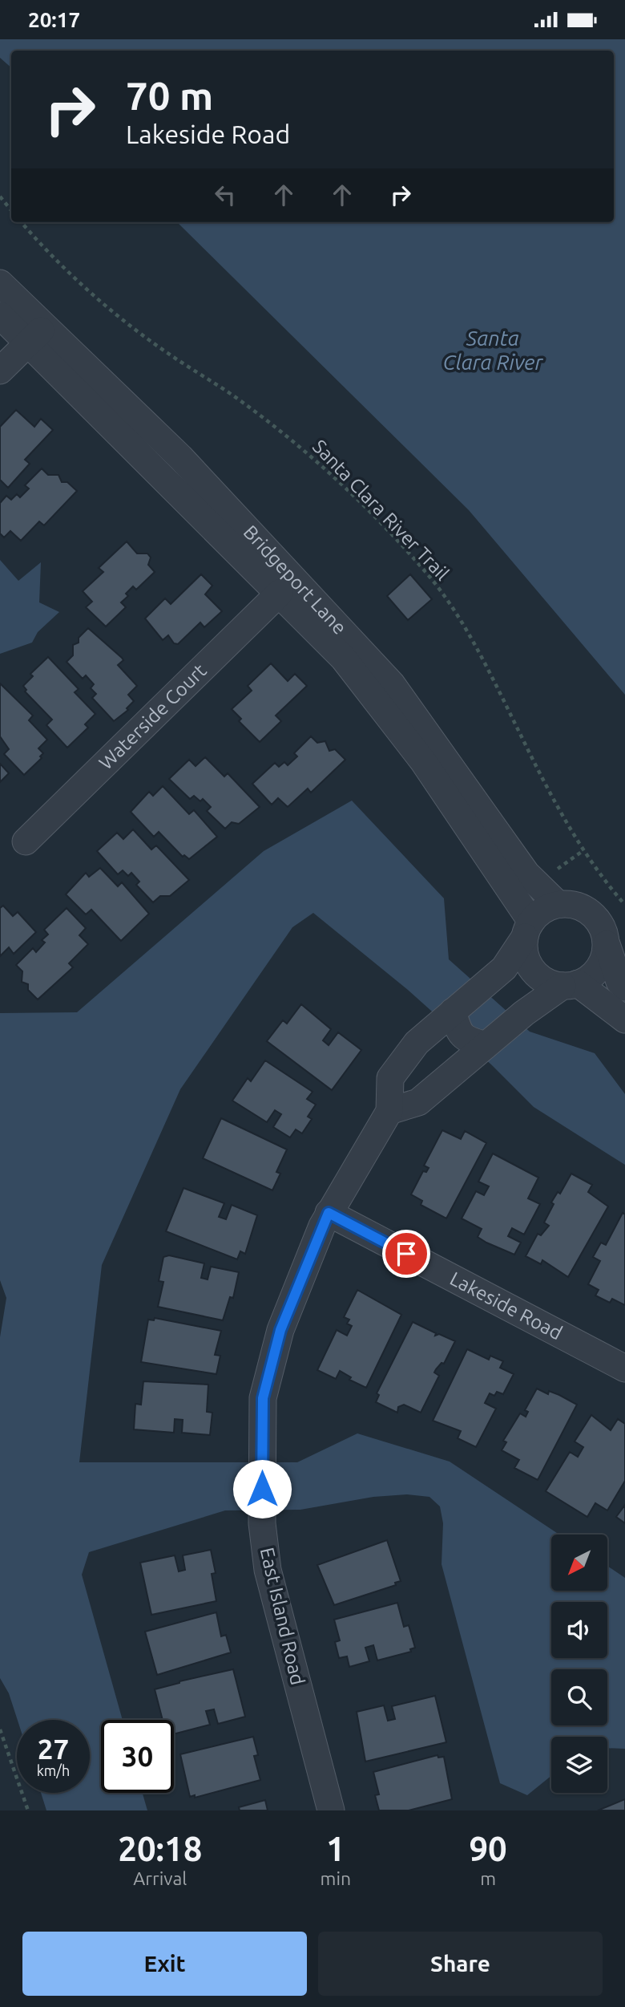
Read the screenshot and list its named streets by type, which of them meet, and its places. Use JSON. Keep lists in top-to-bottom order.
{
  "streets": {
    "street": [
      "Bridgeport Lane",
      "Waterside Court",
      "Lakeside Road",
      "East Island Road"
    ],
    "path": ["Santa Clara River Trail"]
  },
  "crossings": [
    ["Bridgeport Lane", "Waterside Court"],
    ["Bridgeport Lane", "East Island Road"],
    ["Lakeside Road", "East Island Road"]
  ],
  "water": ["Santa Clara River"],
  "north": "bottom left",
  "page": {
    "status": "20:17",
    "turn": ["70 m", "Lakeside Road"],
    "speed": "27 km/h",
    "limit": "30",
    "eta": [
      "20:18",
      "Arrival",
      "1",
      "min",
      "90",
      "m"
    ],
    "buttons": ["Exit", "Share"]
  }
}
